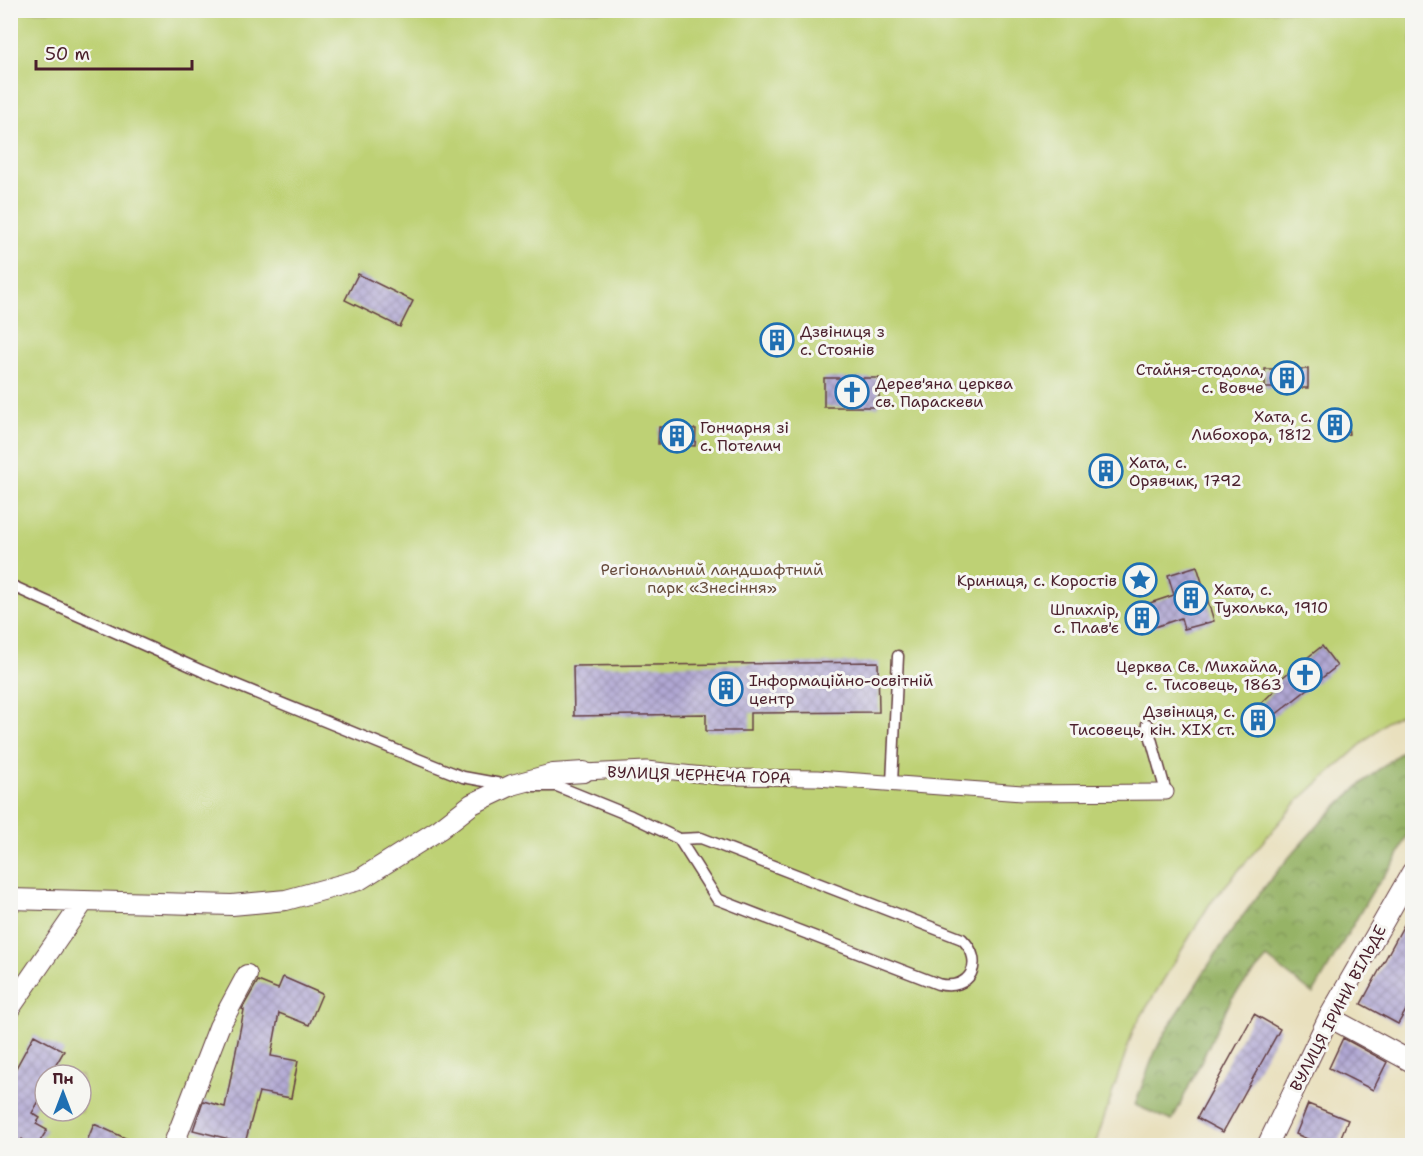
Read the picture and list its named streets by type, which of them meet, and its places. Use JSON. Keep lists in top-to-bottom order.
{
  "streets": {
    "street": ["ВУЛИЦЯ ЧЕРНЕЧА ГОРА", "ВУЛИЦЯ ІРИНИ ВІЛЬДЕ"]
  },
  "parks": ["Регіональний ландшафтний парк «Знесіння»"],
  "places": {
    "building": [
      "Дзвіниця з с. Стоянів",
      "Стайня-стодола, с. Вовче",
      "Хата, с. Либохора, 1812",
      "Гончарня зі с. Потелич",
      "Хата, с. Орявчик, 1792",
      "Хата, с. Тухолька, 1910",
      "Шпихлір, с. Плав'є",
      "Інформаційно-освітній центр",
      "Дзвіниця, с. Тисовець, кін. XIX ст."
    ],
    "church": ["Дерев'яна церква св. Параскеви", "Церква Св. Михайла, с. Тисовець, 1863"],
    "place": ["Криниця, с. Коростів"]
  },
  "scale_bar": "50 m",
  "north": "top"
}
